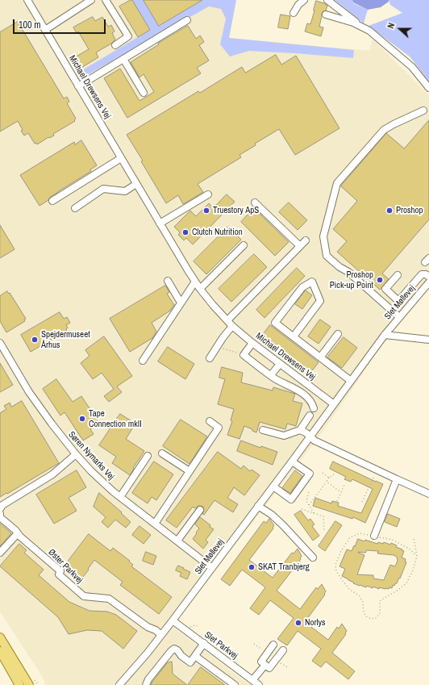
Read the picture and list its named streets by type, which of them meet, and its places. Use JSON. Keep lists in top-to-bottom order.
{
  "streets": {
    "street": [
      "Michael Drewsens Vej",
      "Slet Møllevej",
      "Søren Nymarks Vej",
      "Øster Parkvej",
      "Slet Parkvej"
    ]
  },
  "crossings": [
    ["Michael Drewsens Vej", "Slet Møllevej"],
    ["Slet Møllevej", "Søren Nymarks Vej"],
    ["Slet Møllevej", "Øster Parkvej"],
    ["Slet Møllevej", "Slet Parkvej"]
  ],
  "places": [
    "Truestory ApS",
    "Proshop",
    "Clutch Nutrition",
    "Proshop Pick-up Point",
    "Spejdermuseet Århus",
    "Tape Connection mkII",
    "SKAT Tranbjerg",
    "Norlys"
  ],
  "scale_bar": "100 m",
  "north": "left"
}
